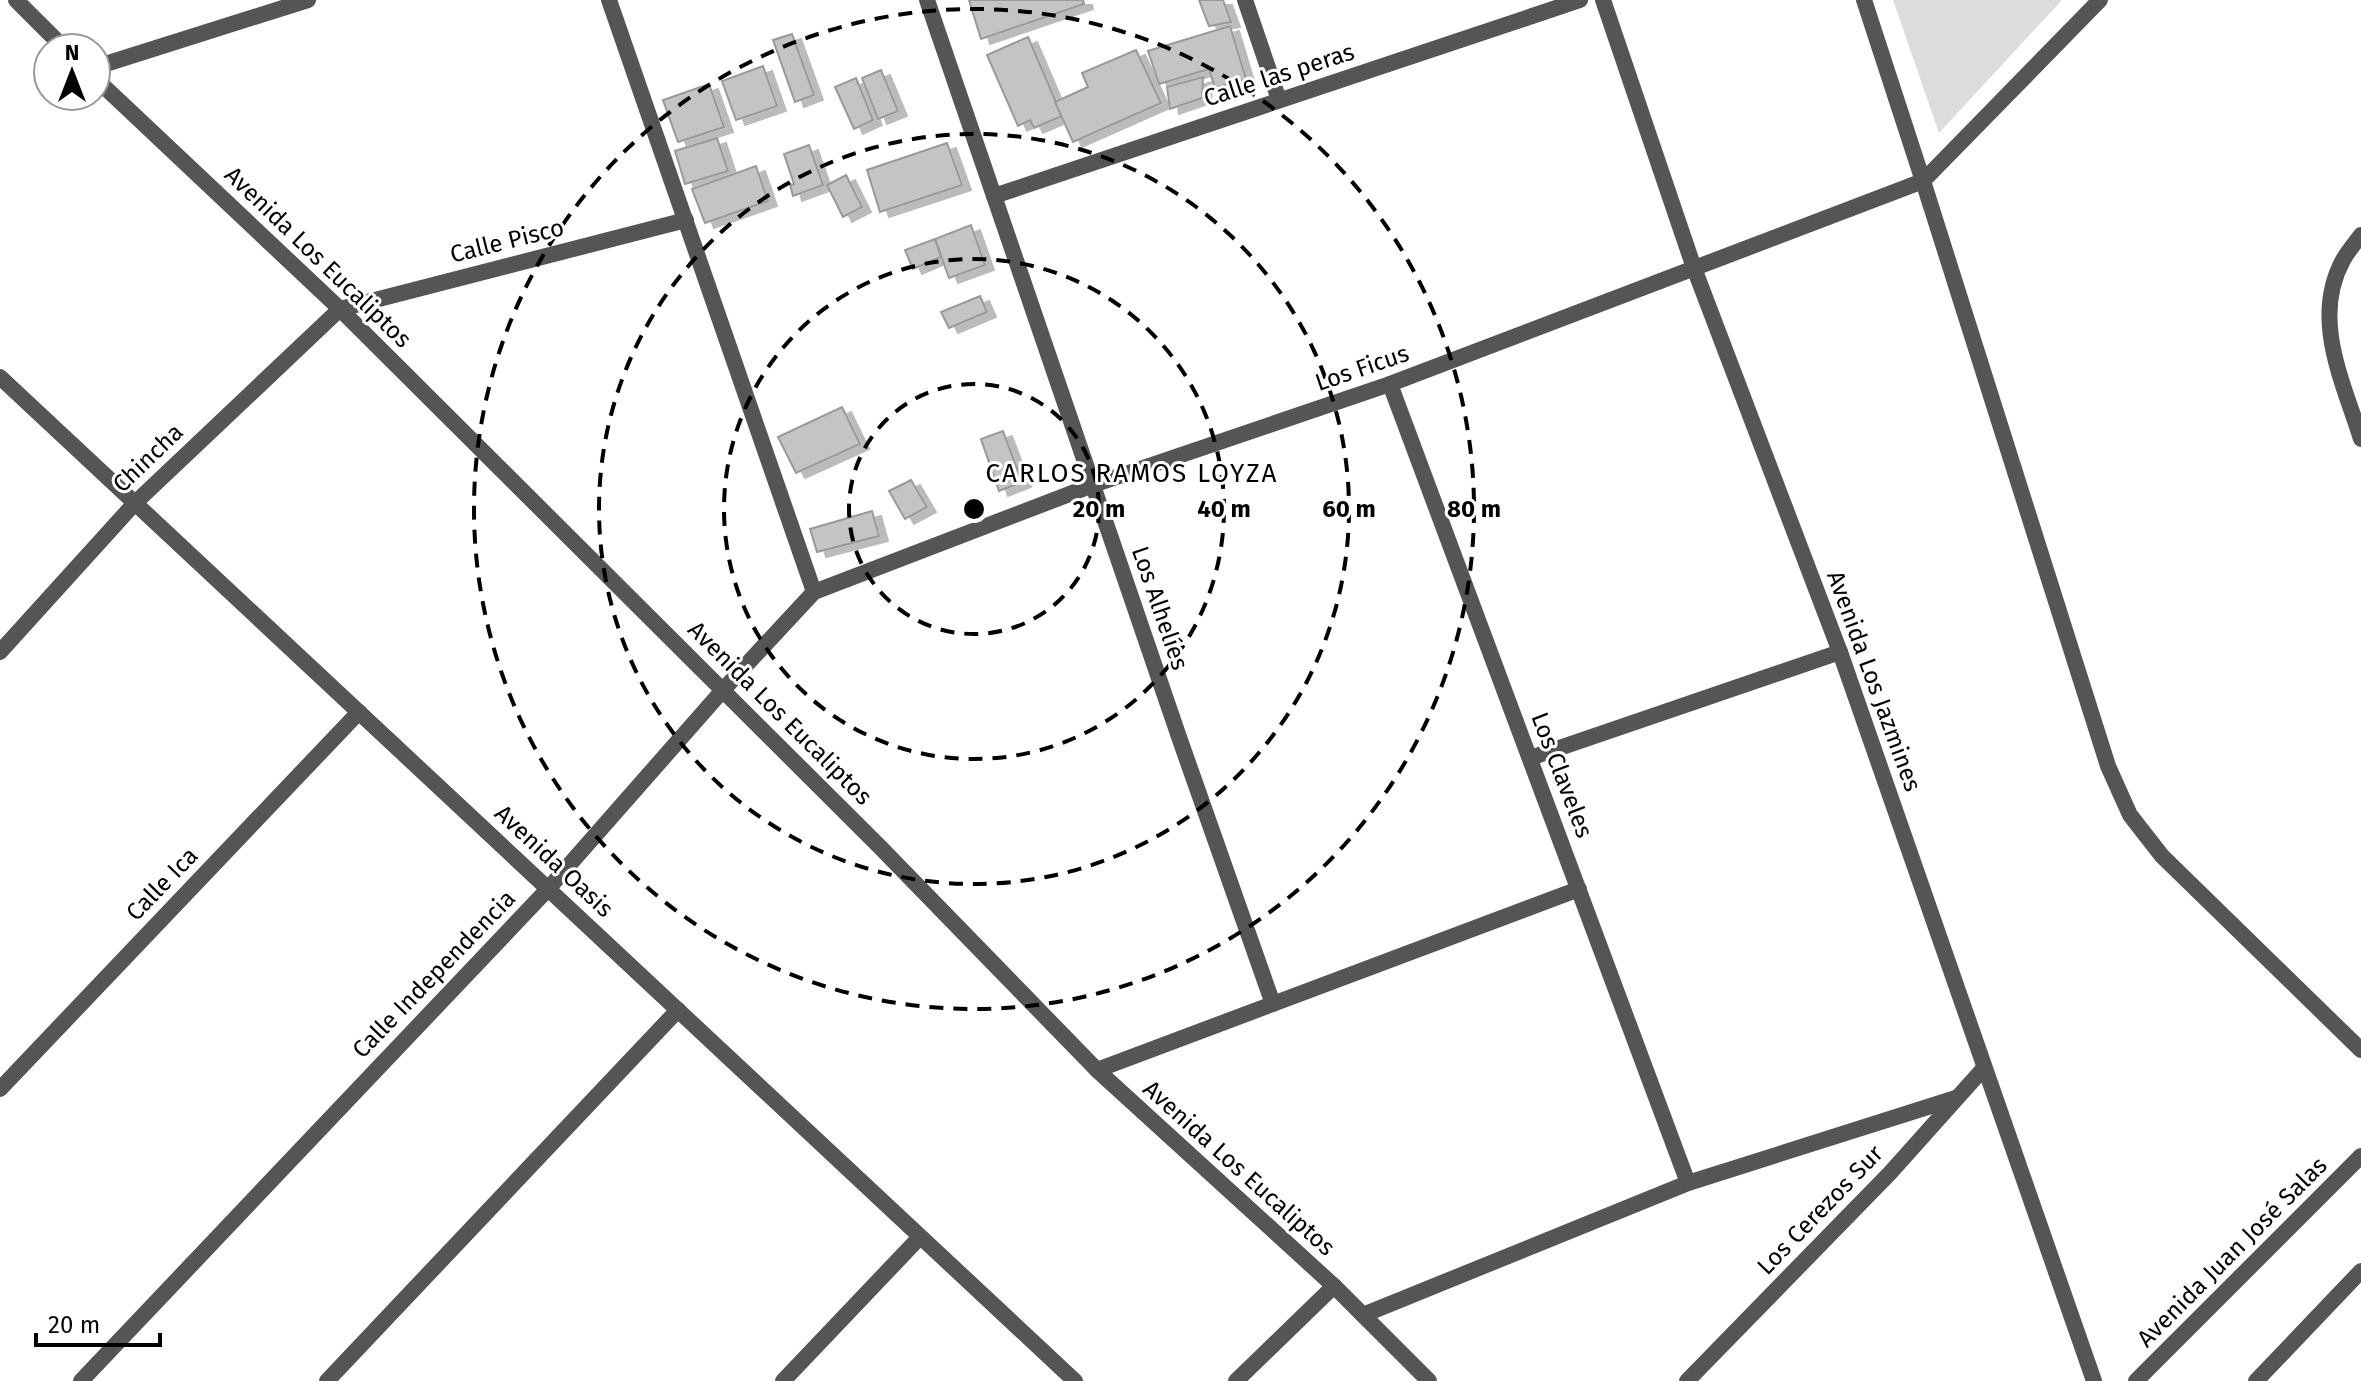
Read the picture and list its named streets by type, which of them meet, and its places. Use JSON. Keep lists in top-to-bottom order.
{
  "streets": {
    "street": [
      "Calle las peras",
      "Calle Pisco",
      "Avenida Los Eucaliptos",
      "Los Ficus",
      "Chincha",
      "Los Alhelíes",
      "Avenida Los Jazmines",
      "Los Claveles",
      "Avenida Oasis",
      "Calle Ica",
      "Calle Independencia",
      "Los Cerezos Sur",
      "Avenida Juan José Salas"
    ]
  },
  "crossings": [
    ["Calle las peras", "Los Alhelíes"],
    ["Calle Pisco", "Avenida Los Eucaliptos"],
    ["Calle Pisco", "Chincha"],
    ["Avenida Los Eucaliptos", "Chincha"],
    ["Avenida Los Eucaliptos", "Calle Independencia"],
    ["Los Ficus", "Los Alhelíes"],
    ["Los Ficus", "Avenida Los Jazmines"],
    ["Los Ficus", "Los Claveles"],
    ["Los Ficus", "Calle Independencia"],
    ["Chincha", "Avenida Oasis"],
    ["Avenida Los Jazmines", "Los Cerezos Sur"],
    ["Avenida Oasis", "Calle Ica"],
    ["Avenida Oasis", "Calle Independencia"]
  ],
  "districts": ["CARLOS RAMOS LOYZA"],
  "scale_bar": "20 m",
  "north": "top",
  "rings": [
    "20 m",
    "40 m",
    "60 m",
    "80 m"
  ]
}
